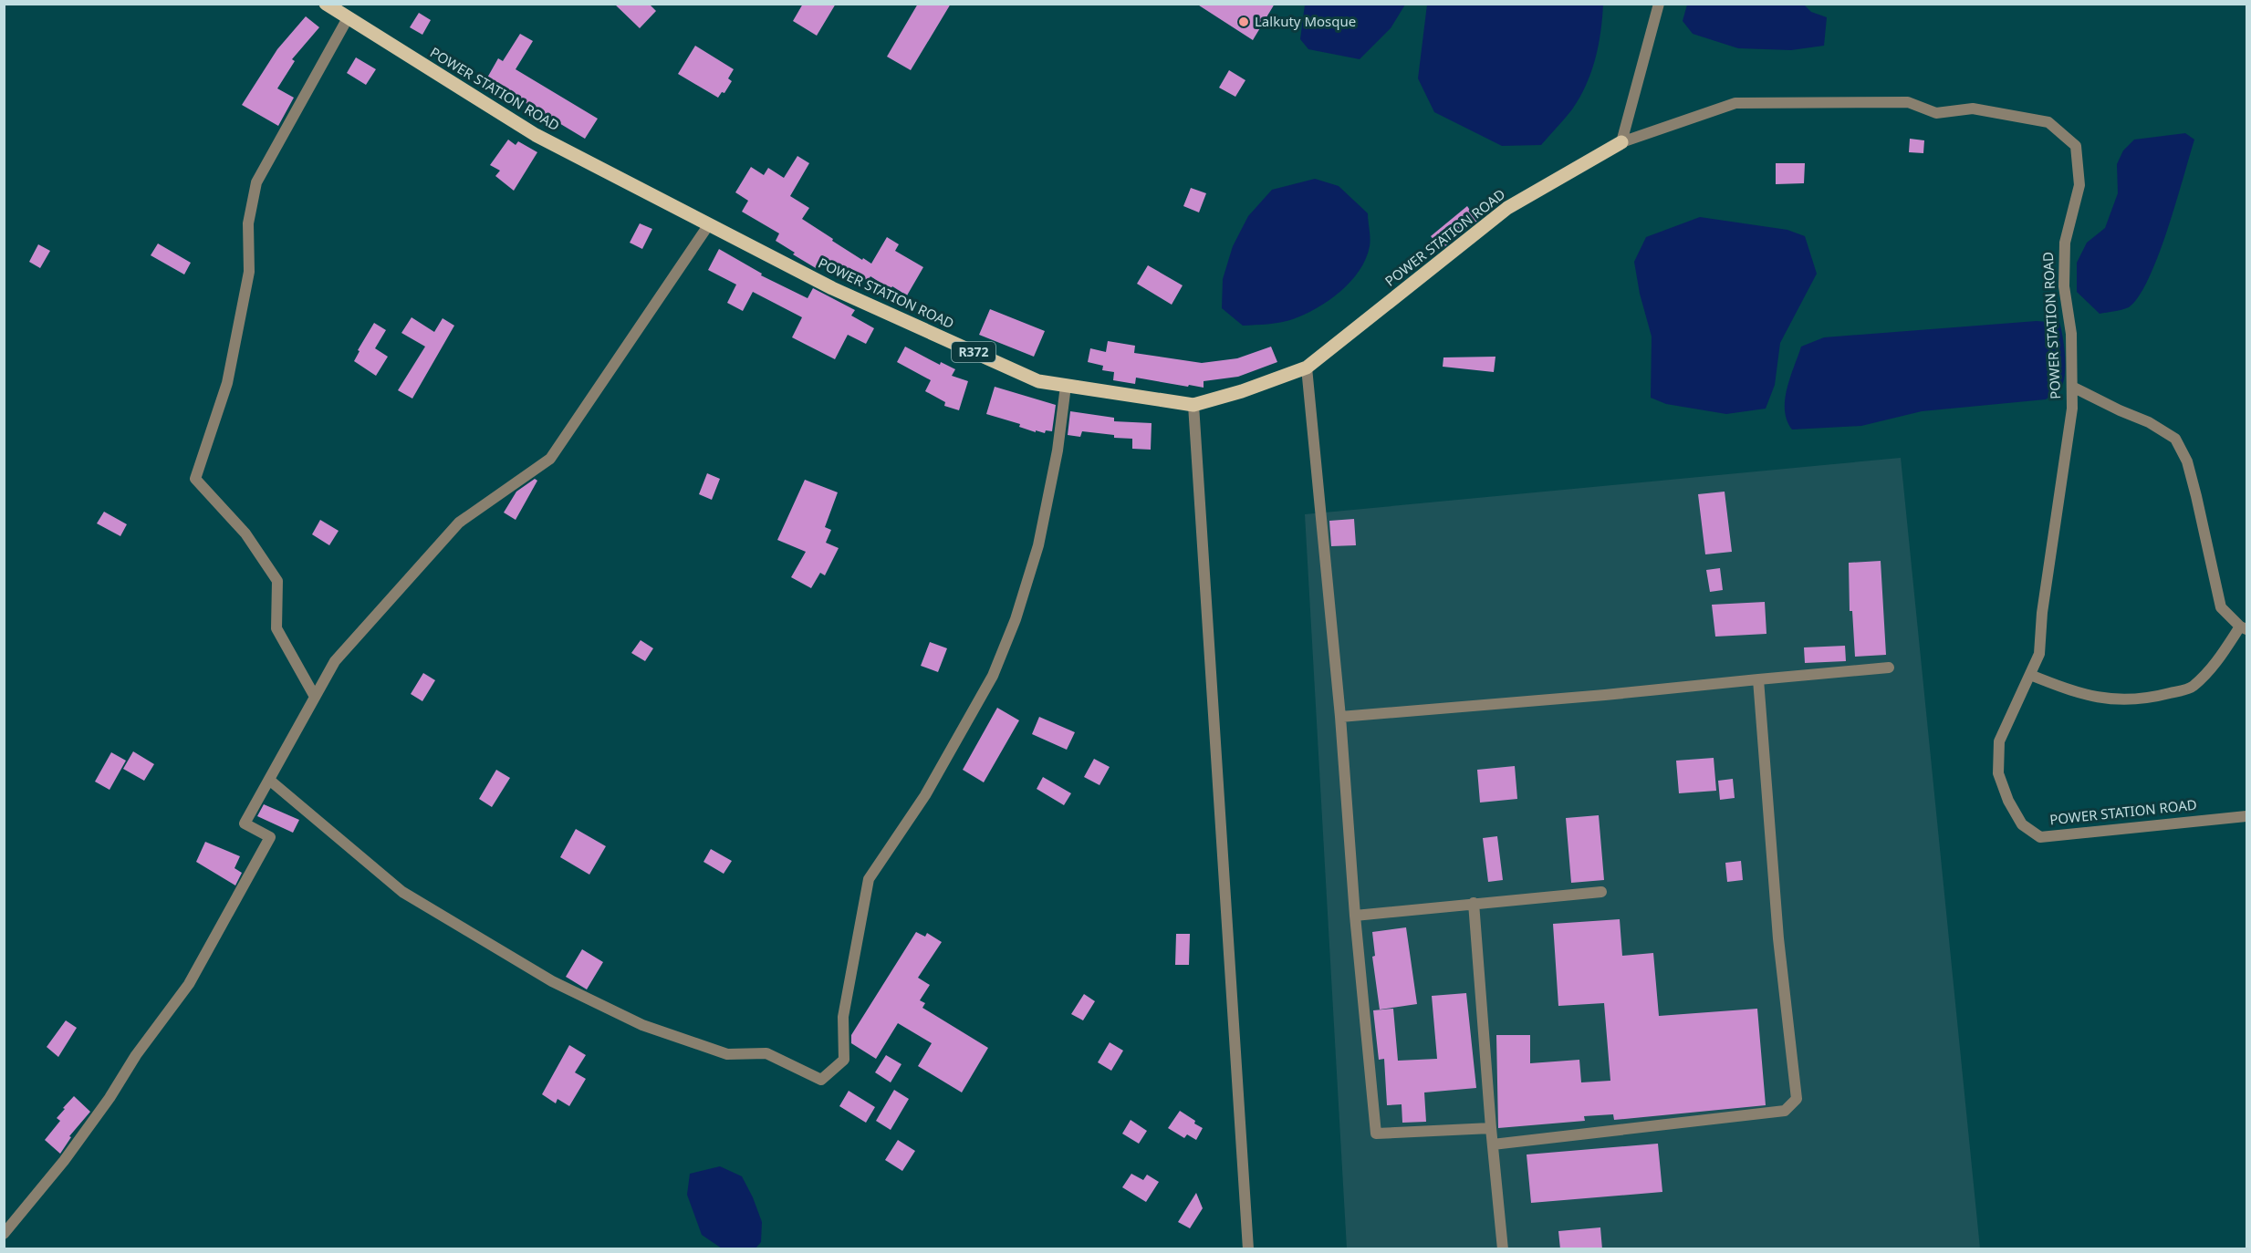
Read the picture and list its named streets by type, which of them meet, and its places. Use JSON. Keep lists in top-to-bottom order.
{
  "streets": {
    "main road": ["POWER STATION ROAD", "R372"]
  },
  "places": ["Lalkuty Mosque"]
}
